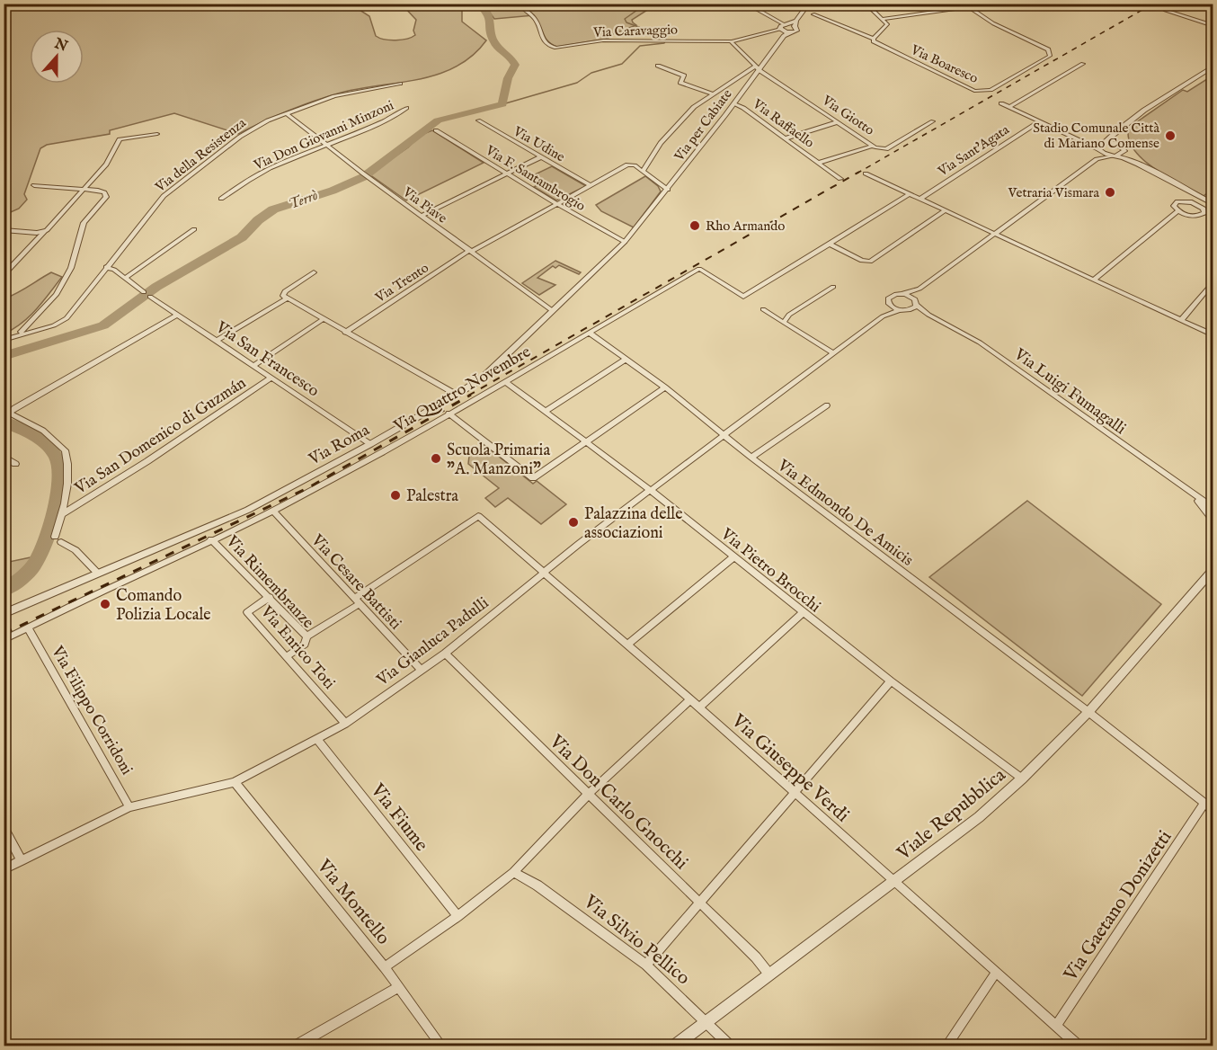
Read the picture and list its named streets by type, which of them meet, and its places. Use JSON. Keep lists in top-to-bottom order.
{
  "streets": {
    "street": [
      "Via Caravaggio",
      "Via Boaresco",
      "Via Giotto",
      "Via Raffaello",
      "Via per Cabiate",
      "Via Don Giovanni Minzoni",
      "Via Udine",
      "Via Sant'Agata",
      "Via della Resistenza",
      "Via F. Santambrogio",
      "Via Piave",
      "Via Trento",
      "Via San Francesco",
      "Via Quattro Novembre",
      "Via Luigi Fumagalli",
      "Via San Domenico di Guzmán",
      "Via Roma",
      "Via Edmondo De Amicis",
      "Via Pietro Brocchi",
      "Via Rimembranze",
      "Via Cesare Battisti",
      "Via Gianluca Padulli",
      "Via Enrico Toti",
      "Via Filippo Corridoni",
      "Via Giuseppe Verdi",
      "Via Don Carlo Gnocchi",
      "Viale Repubblica",
      "Via Fiume",
      "Via Montello",
      "Via Gaetano Donizetti",
      "Via Silvio Pellico"
    ]
  },
  "crossings": [
    ["Via Caravaggio", "Via Giotto"],
    ["Via Caravaggio", "Via per Cabiate"],
    ["Via Giotto", "Via per Cabiate"],
    ["Via Raffaello", "Via per Cabiate"],
    ["Via per Cabiate", "Via Roma"],
    ["Via Don Giovanni Minzoni", "Via Piave"],
    ["Via Udine", "Via Trento"],
    ["Via della Resistenza", "Via Piave"],
    ["Via F. Santambrogio", "Via Trento"],
    ["Via F. Santambrogio", "Via Roma"],
    ["Via Piave", "Via Trento"],
    ["Via Piave", "Via Roma"],
    ["Via San Francesco", "Via San Domenico di Guzmán"],
    ["Via San Francesco", "Via Roma"],
    ["Via Quattro Novembre", "Via Edmondo De Amicis"],
    ["Via Quattro Novembre", "Via Pietro Brocchi"],
    ["Via Quattro Novembre", "Via Rimembranze"],
    ["Via Quattro Novembre", "Via Cesare Battisti"],
    ["Via Quattro Novembre", "Via Filippo Corridoni"],
    ["Via Edmondo De Amicis", "Via Gianluca Padulli"],
    ["Via Edmondo De Amicis", "Viale Repubblica"],
    ["Via Edmondo De Amicis", "Via Gaetano Donizetti"],
    ["Via Pietro Brocchi", "Via Gianluca Padulli"],
    ["Via Pietro Brocchi", "Viale Repubblica"],
    ["Via Rimembranze", "Via Enrico Toti"],
    ["Via Cesare Battisti", "Via Gianluca Padulli"],
    ["Via Cesare Battisti", "Via Giuseppe Verdi"],
    ["Via Gianluca Padulli", "Via Enrico Toti"],
    ["Via Gianluca Padulli", "Via Filippo Corridoni"],
    ["Via Gianluca Padulli", "Via Giuseppe Verdi"],
    ["Via Gianluca Padulli", "Via Don Carlo Gnocchi"],
    ["Via Gianluca Padulli", "Via Fiume"],
    ["Via Gianluca Padulli", "Via Montello"],
    ["Via Giuseppe Verdi", "Viale Repubblica"],
    ["Via Giuseppe Verdi", "Via Gaetano Donizetti"],
    ["Via Don Carlo Gnocchi", "Viale Repubblica"],
    ["Viale Repubblica", "Via Silvio Pellico"]
  ],
  "water": ["Terrò"],
  "places": [
    "Stadio Comunale Città di Mariano Comense",
    "Vetraria Vismara",
    "Rho Armando",
    "Scuola Primaria \"A. Manzoni\"",
    "Palestra",
    "Palazzina delle associazioni",
    "Comando Polizia Locale"
  ],
  "north": "top"
}
